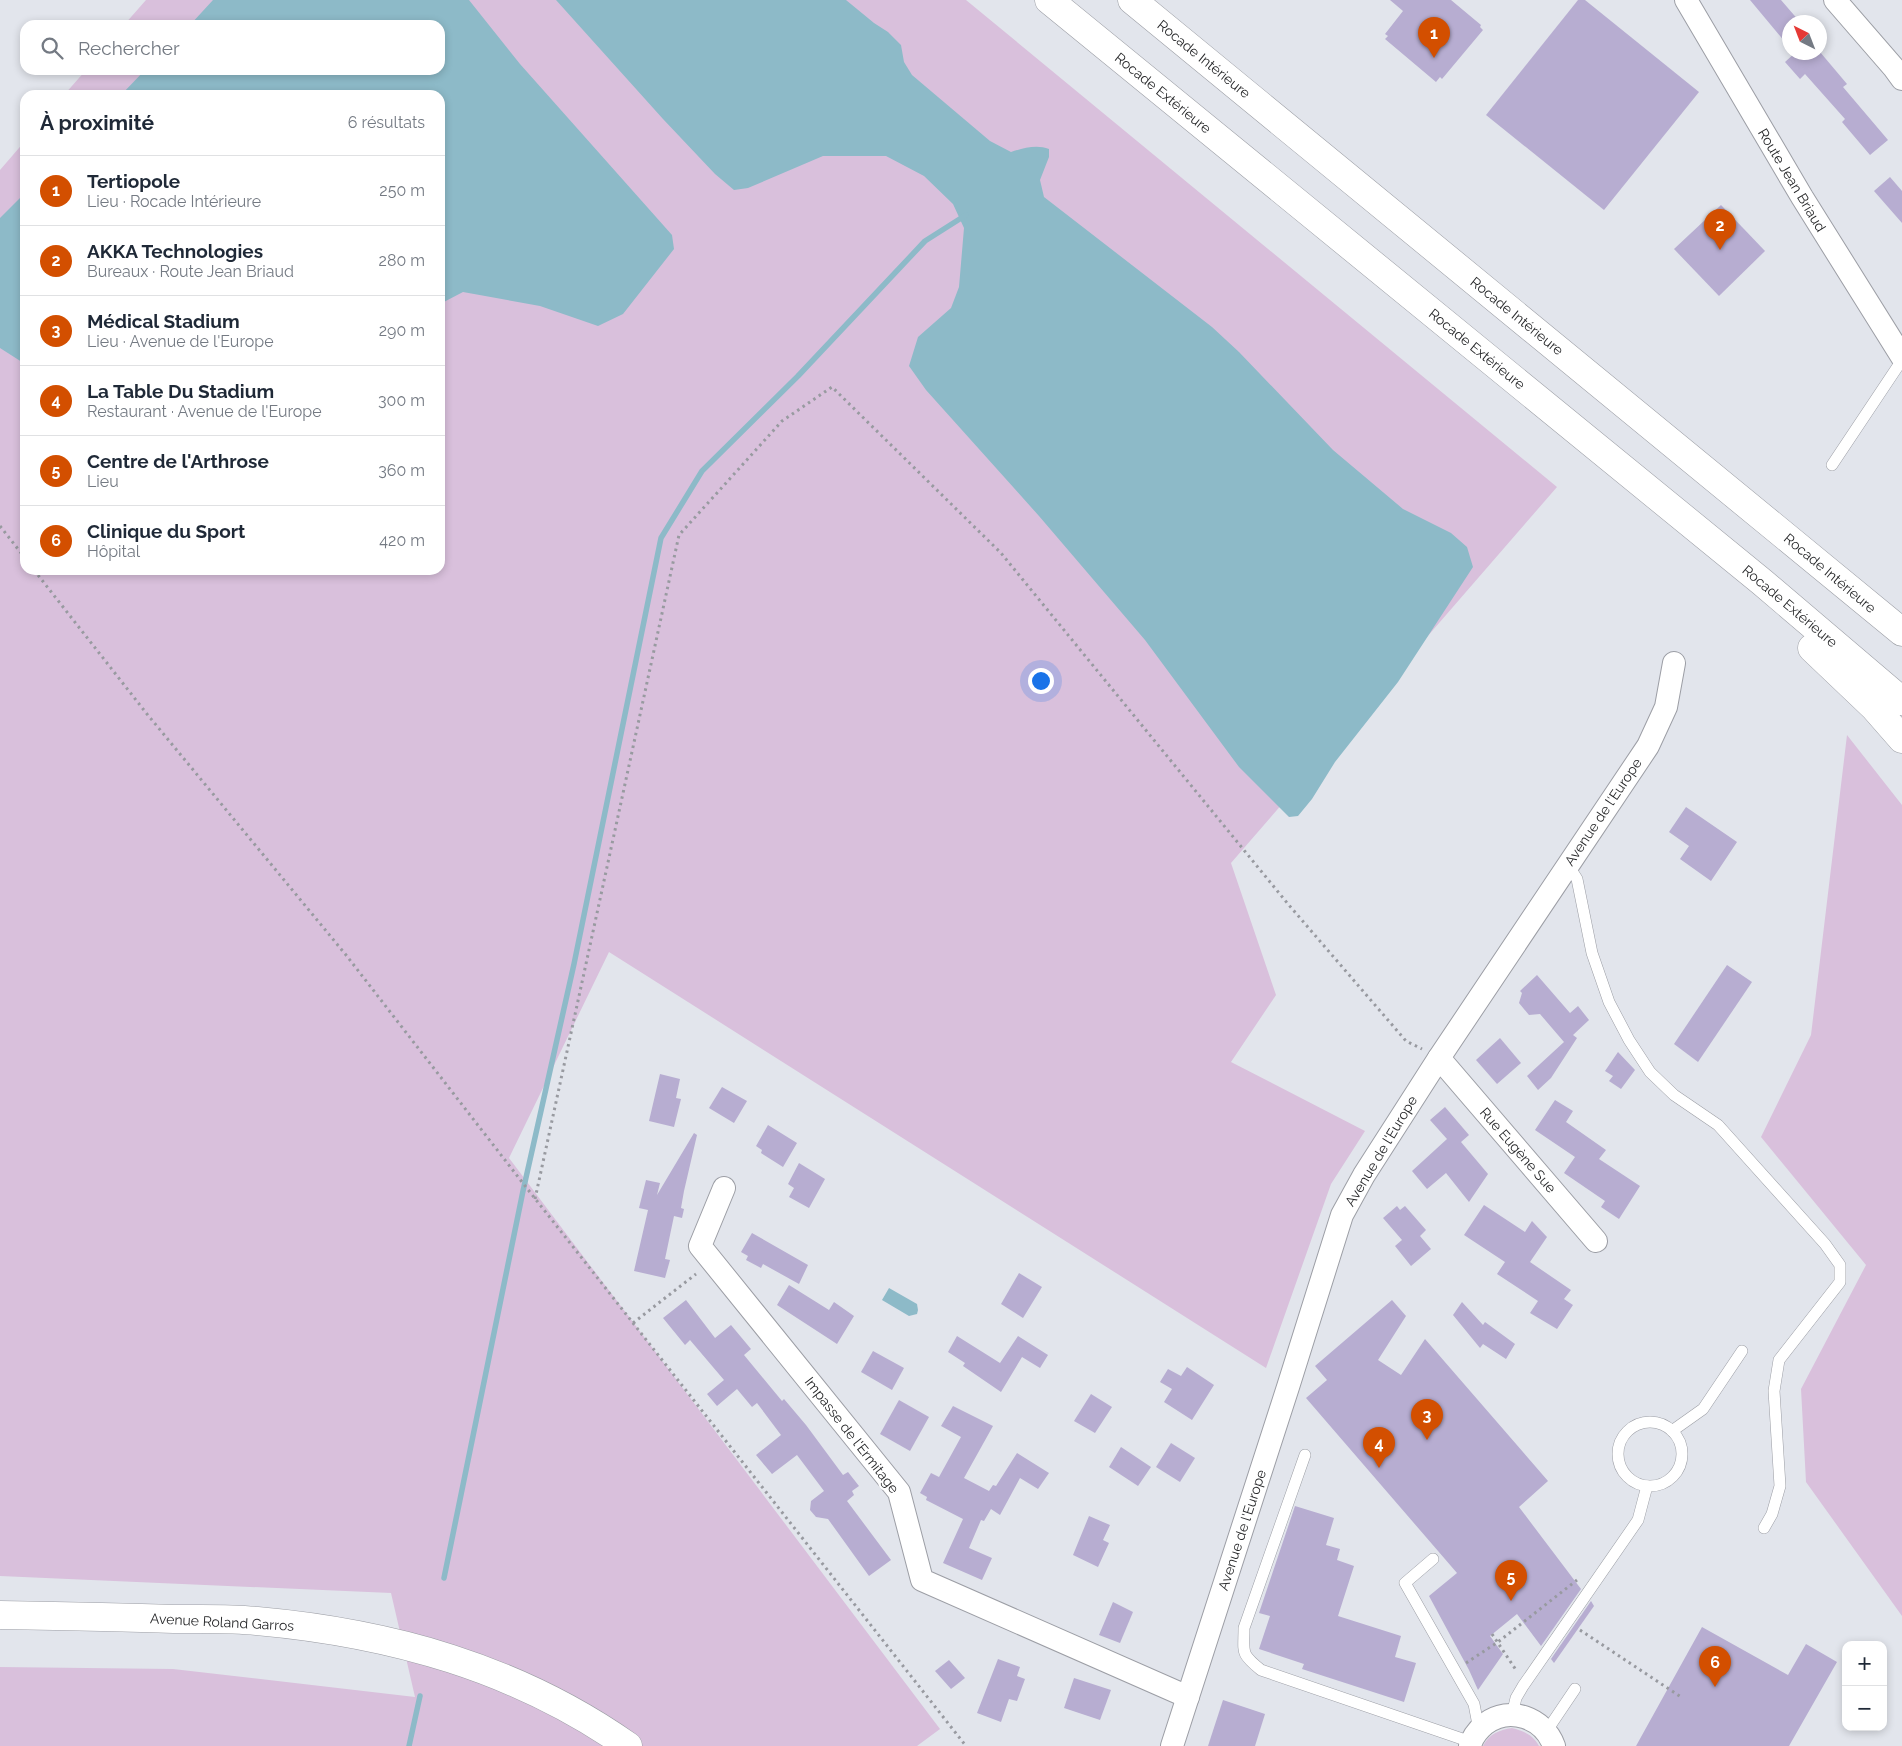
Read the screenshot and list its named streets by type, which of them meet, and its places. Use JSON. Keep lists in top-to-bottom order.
{
  "streets": {
    "main road": ["Rocade Intérieure", "Rocade Extérieure", "Avenue Roland Garros"],
    "street": [
      "Route Jean Briaud",
      "Avenue de l'Europe",
      "Rue Eugène Sue",
      "Impasse de l'Ermitage"
    ]
  },
  "crossings": [
    ["Avenue de l'Europe", "Rue Eugène Sue"],
    ["Avenue de l'Europe", "Impasse de l'Ermitage"]
  ],
  "north": "top left",
  "page": {
    "pins": [
      "1",
      "2",
      "3",
      "4",
      "5",
      "6"
    ],
    "search": "Rechercher",
    "heading": ["À proximité", "6 résultats"],
    "list": [
      {
        "mark": "1",
        "name": "Tertiopole",
        "note": "Lieu · Rocade Intérieure",
        "value": "250 m"
      },
      {
        "mark": "2",
        "name": "AKKA Technologies",
        "note": "Bureaux · Route Jean Briaud",
        "value": "280 m"
      },
      {
        "mark": "3",
        "name": "Médical Stadium",
        "note": "Lieu · Avenue de l'Europe",
        "value": "290 m"
      },
      {
        "mark": "4",
        "name": "La Table Du Stadium",
        "note": "Restaurant · Avenue de l'Europe",
        "value": "300 m"
      },
      {
        "mark": "5",
        "name": "Centre de l'Arthrose",
        "note": "Lieu",
        "value": "360 m"
      },
      {
        "mark": "6",
        "name": "Clinique du Sport",
        "note": "Hôpital",
        "value": "420 m"
      }
    ],
    "map_buttons": ["+", "−"]
  }
}
